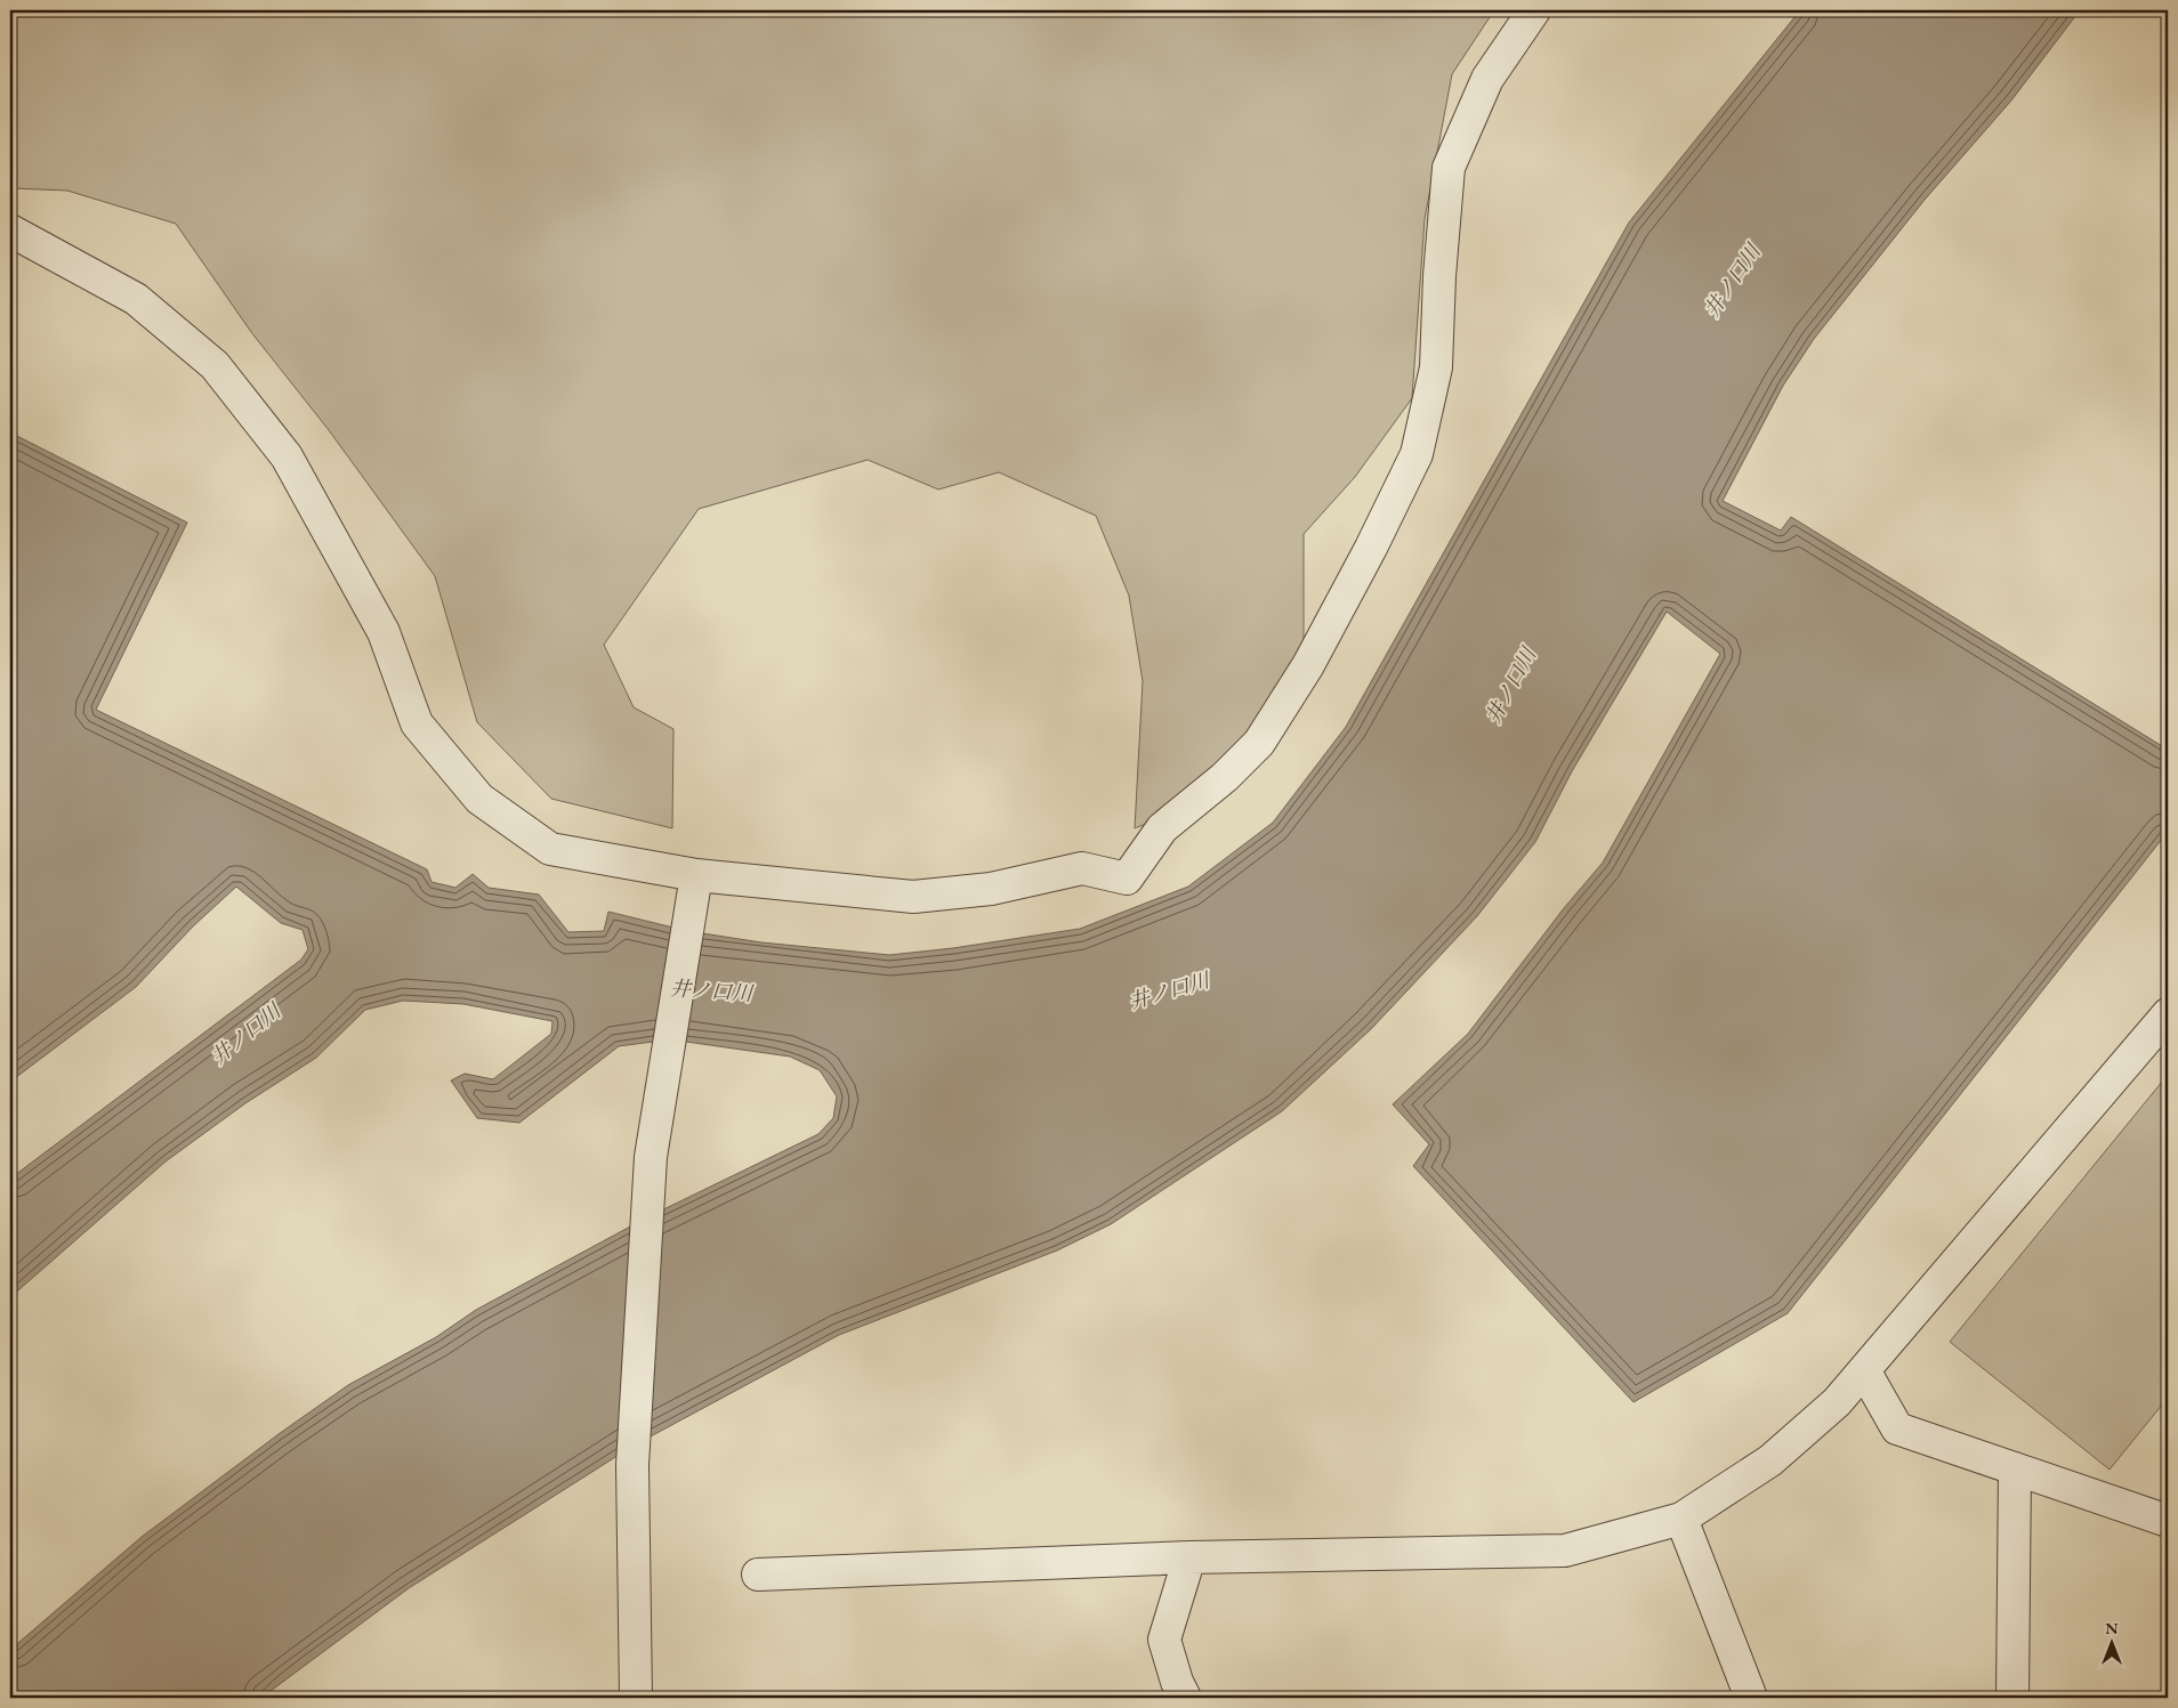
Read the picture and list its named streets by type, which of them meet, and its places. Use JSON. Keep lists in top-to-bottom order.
{
  "water": ["井ノ口川"],
  "north": "top"
}
